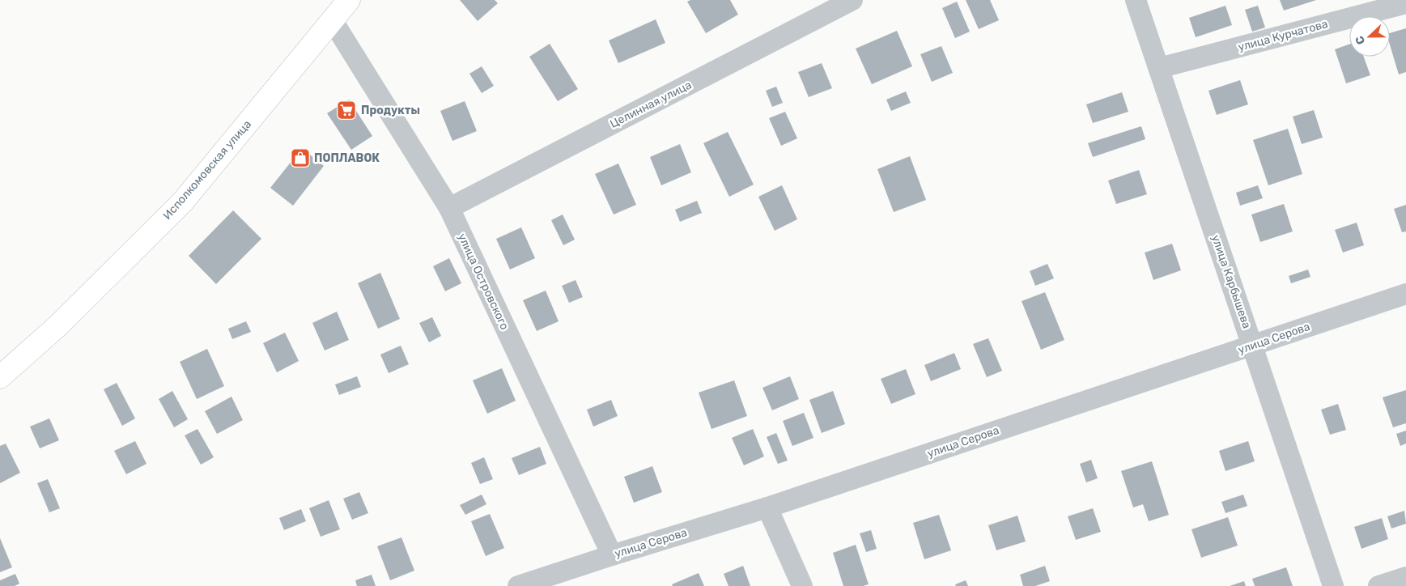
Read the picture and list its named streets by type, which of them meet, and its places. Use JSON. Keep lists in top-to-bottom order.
{
  "streets": {
    "main road": ["Исполкомовская улица"],
    "street": [
      "улица Курчатова",
      "Целинная улица",
      "улица Островского",
      "улица Карбышева",
      "улица Серова"
    ]
  },
  "crossings": [
    ["улица Курчатова", "улица Карбышева"],
    ["Целинная улица", "улица Островского"],
    ["Исполкомовская улица", "улица Островского"],
    ["улица Островского", "улица Серова"],
    ["улица Карбышева", "улица Серова"]
  ],
  "places": {
    "supermarket": ["Продукты"],
    "shop": ["ПОПЛАВОК"]
  },
  "north": "left"
}
